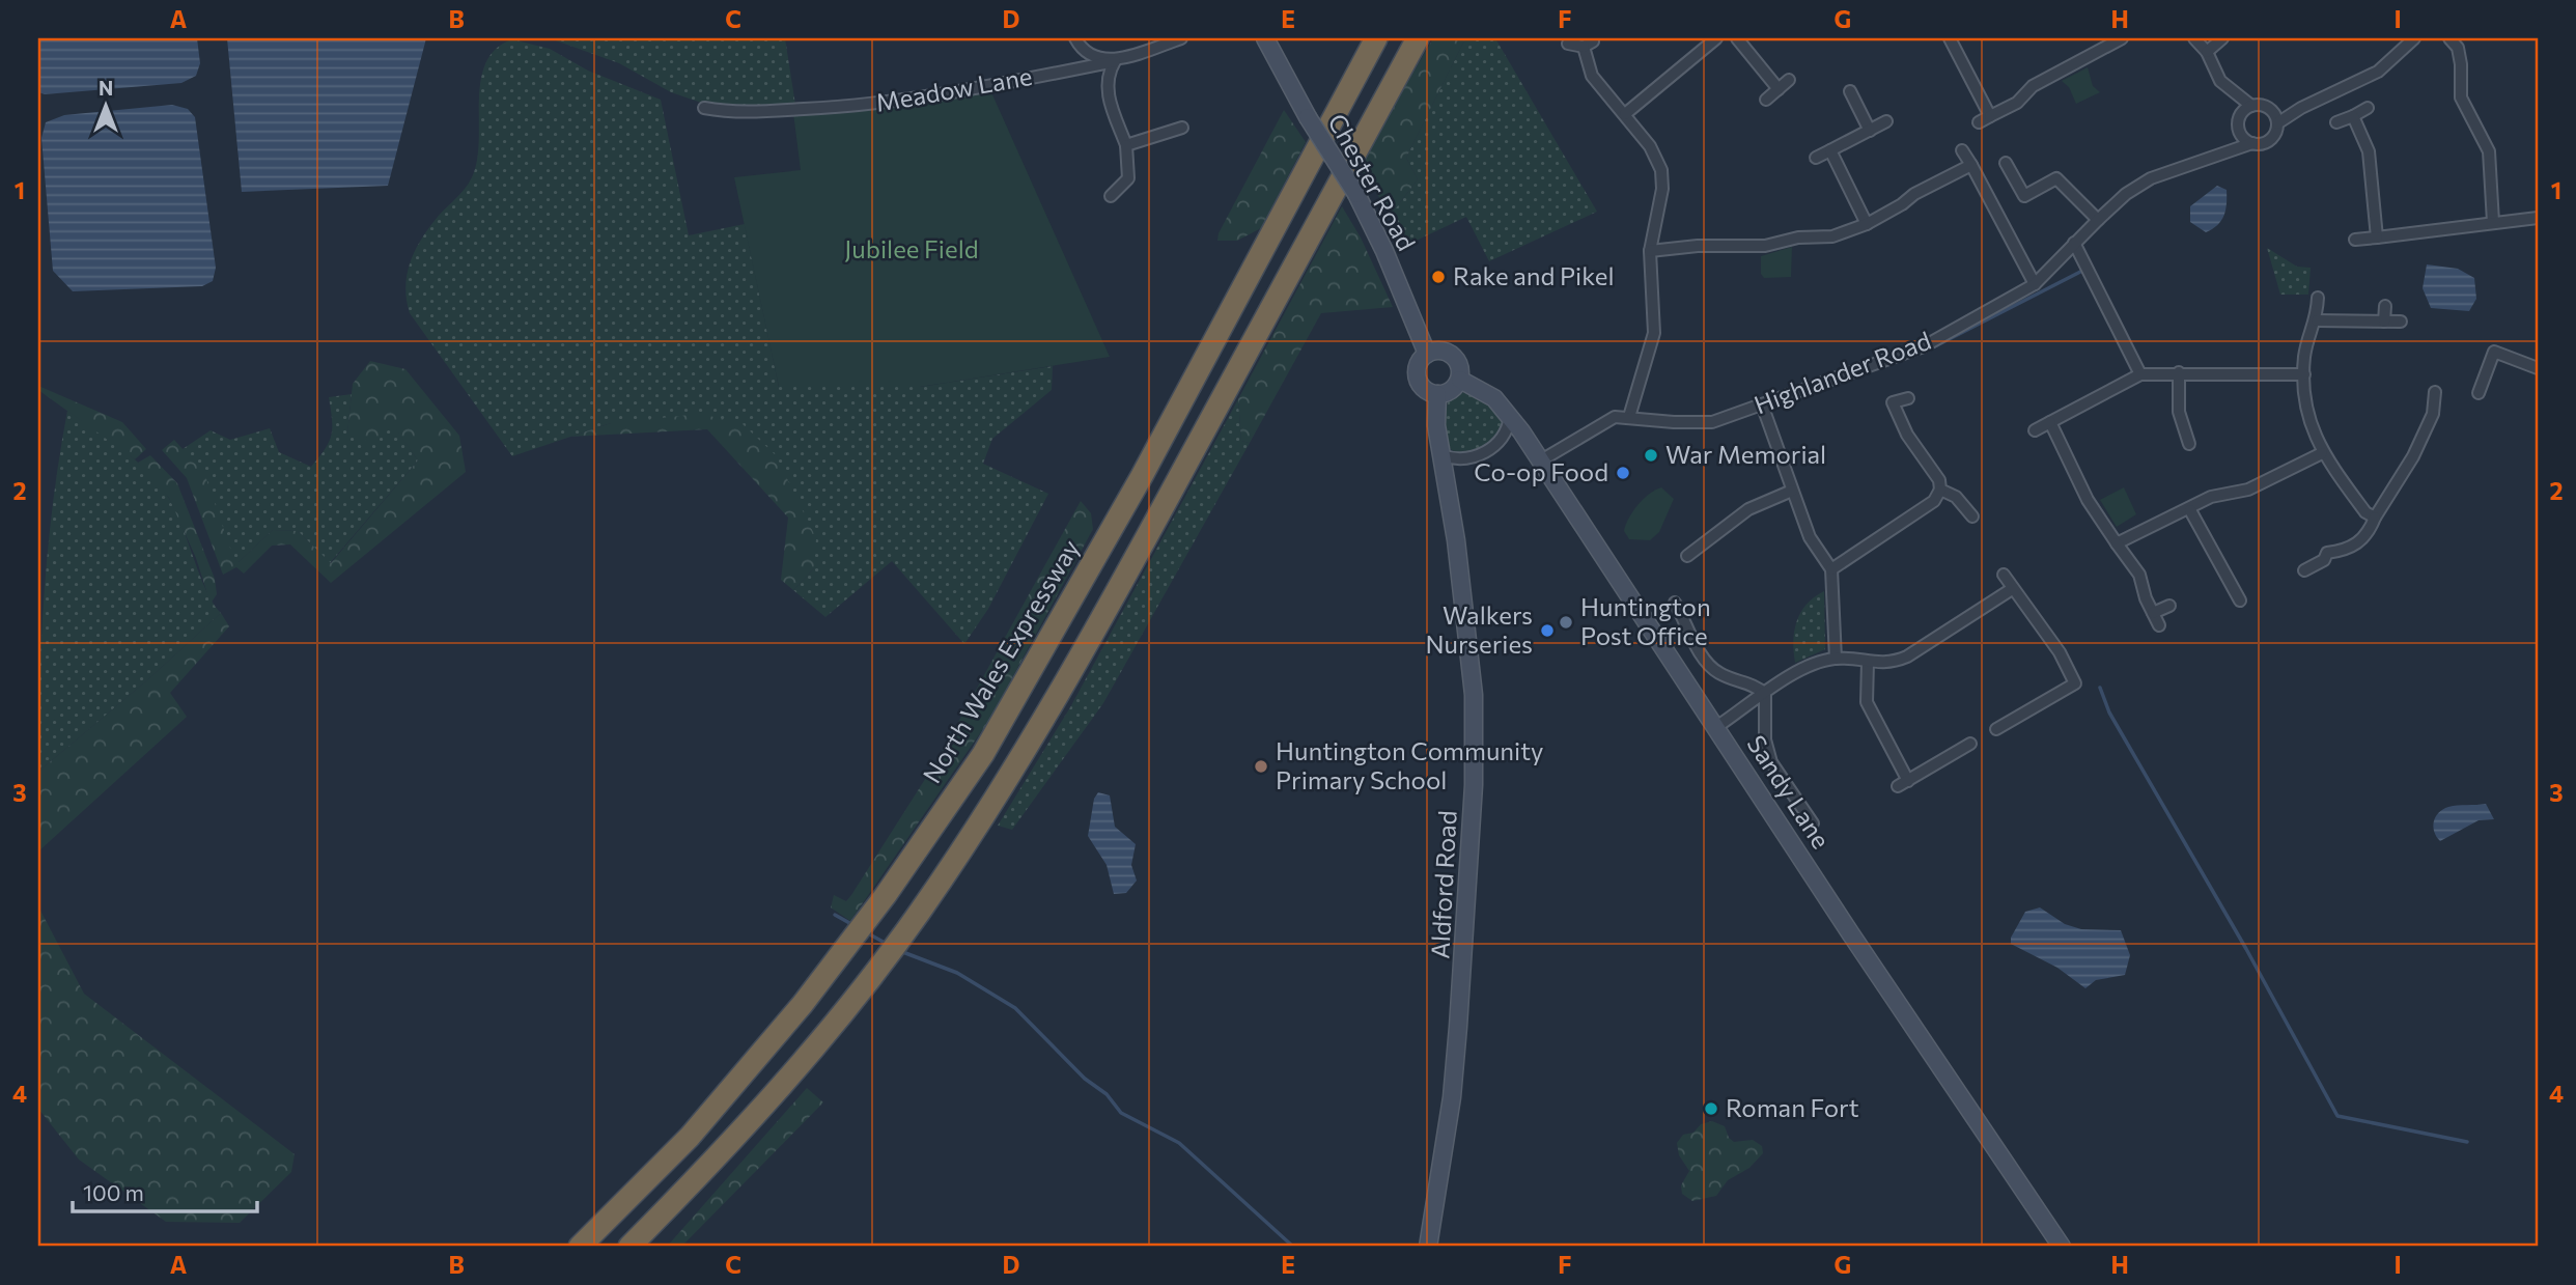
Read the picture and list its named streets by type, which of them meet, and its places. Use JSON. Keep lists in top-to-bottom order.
{
  "streets": {
    "highway": ["North Wales Expressway"],
    "main road": ["Chester Road", "Sandy Lane", "Aldford Road"],
    "street": ["Meadow Lane", "Highlander Road"]
  },
  "crossings": [
    ["Chester Road", "Sandy Lane"],
    ["Chester Road", "Aldford Road"],
    ["Highlander Road", "Sandy Lane"],
    ["Sandy Lane", "Aldford Road"]
  ],
  "parks": ["Jubilee Field"],
  "places": [
    "Rake and Pikel",
    "War Memorial",
    "Co-op Food",
    "Huntington Post Office",
    "Walkers Nurseries",
    "Huntington Community Primary School",
    "Roman Fort"
  ],
  "scale_bar": "100 m",
  "north": "top",
  "grid": {
    "columns": [
      "A",
      "B",
      "C",
      "D",
      "E",
      "F",
      "G",
      "H",
      "I"
    ],
    "rows": [
      "1",
      "2",
      "3",
      "4"
    ]
  }
}
